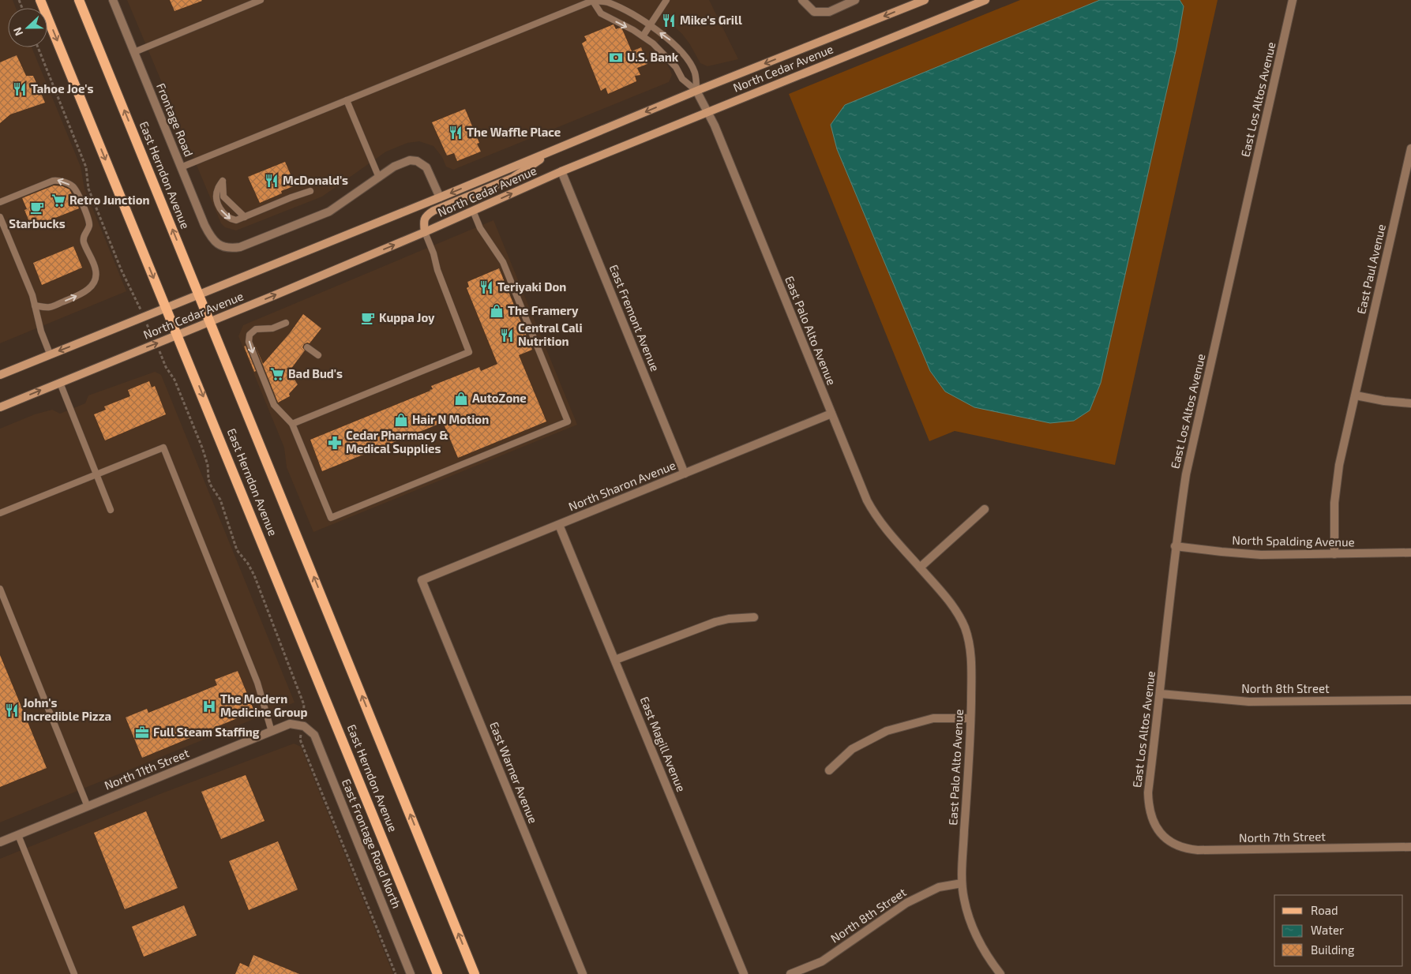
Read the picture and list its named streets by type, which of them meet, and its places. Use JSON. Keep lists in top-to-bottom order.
{
  "streets": {
    "main road": ["North Cedar Avenue", "East Herndon Avenue"],
    "street": [
      "East Los Altos Avenue",
      "Frontage Road",
      "East Paul Avenue",
      "East Fremont Avenue",
      "East Palo Alto Avenue",
      "North Sharon Avenue",
      "North Spalding Avenue",
      "North 8th Street",
      "East Magill Avenue",
      "North 11th Street",
      "East Warner Avenue",
      "North 7th Street",
      "East Frontage Road North"
    ]
  },
  "crossings": [
    ["North Cedar Avenue", "East Herndon Avenue"],
    ["North Cedar Avenue", "East Fremont Avenue"],
    ["North Cedar Avenue", "East Palo Alto Avenue"],
    ["East Los Altos Avenue", "North Spalding Avenue"],
    ["East Los Altos Avenue", "North 8th Street"],
    ["East Los Altos Avenue", "North 7th Street"],
    ["East Paul Avenue", "North Spalding Avenue"],
    ["East Fremont Avenue", "North Sharon Avenue"],
    ["East Palo Alto Avenue", "North Sharon Avenue"],
    ["East Palo Alto Avenue", "North 8th Street"],
    ["North Sharon Avenue", "East Magill Avenue"],
    ["North Sharon Avenue", "East Warner Avenue"],
    ["North 11th Street", "East Frontage Road North"]
  ],
  "places": {
    "restaurant": [
      "Mike's Grill",
      "Tahoe Joe's",
      "The Waffle Place",
      "McDonald's",
      "Teriyaki Don",
      "Central Cali Nutrition",
      "John's Incredible Pizza"
    ],
    "bank": ["U.S. Bank"],
    "supermarket": ["Retro Junction", "Bad Bud's"],
    "cafe": ["Starbucks", "Kuppa Joy"],
    "shop": ["The Framery", "AutoZone", "Hair N Motion"],
    "pharmacy": ["Cedar Pharmacy & Medical Supplies"],
    "hospital": ["The Modern Medicine Group"],
    "office": ["Full Steam Staffing"]
  },
  "legend": ["Road", "Water", "Building"],
  "north": "left"
}
